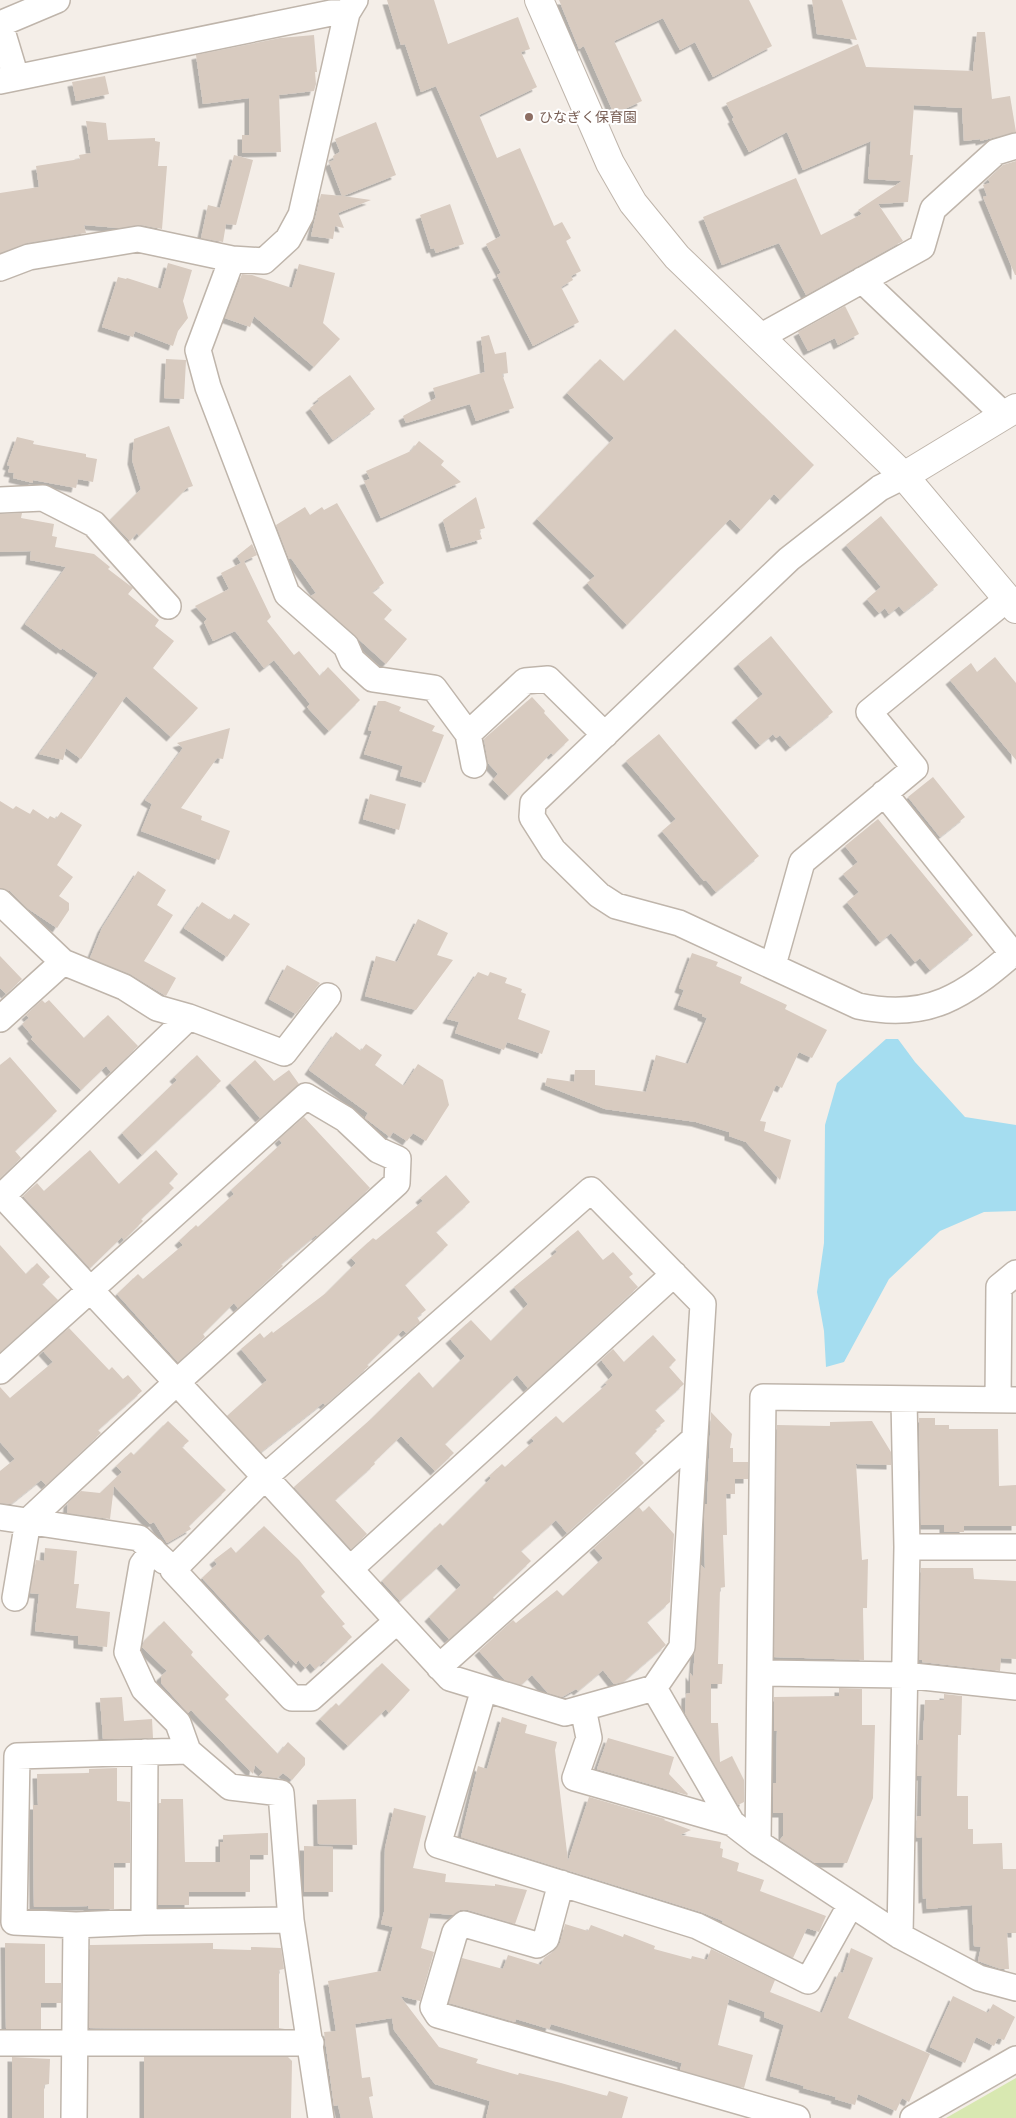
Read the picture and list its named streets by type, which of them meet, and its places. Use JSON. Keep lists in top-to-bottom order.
{
  "places": ["ひなぎく保育園"]
}
